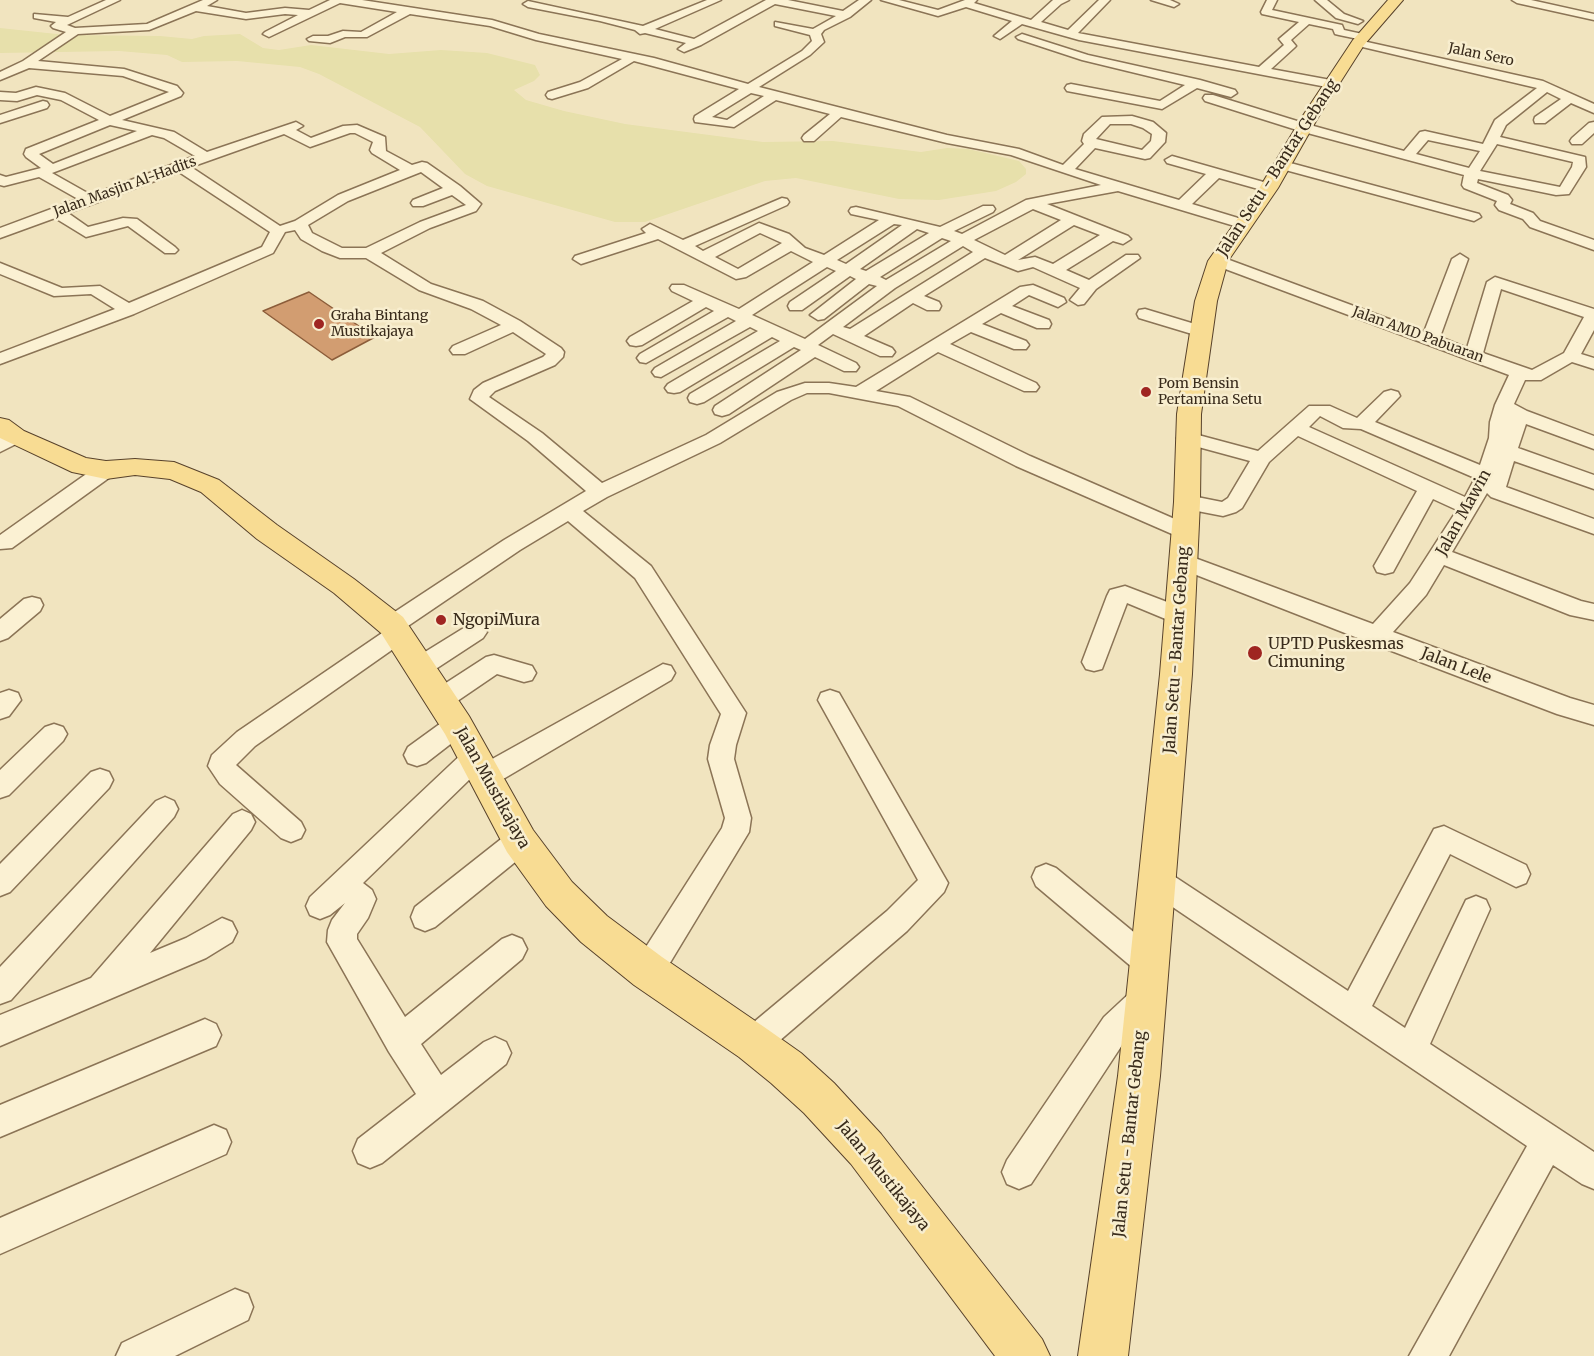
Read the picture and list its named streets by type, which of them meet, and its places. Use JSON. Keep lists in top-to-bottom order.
{
  "streets": {
    "main road": ["Jalan Setu - Bantar Gebang", "Jalan Mustikajaya"],
    "street": [
      "Jalan Sero",
      "Jalan Masjin Al-Hadits",
      "Jalan AMD Pabuaran",
      "Jalan Mawin",
      "Jalan Lele"
    ]
  },
  "crossings": [
    ["Jalan Sero", "Jalan Setu - Bantar Gebang"],
    ["Jalan Setu - Bantar Gebang", "Jalan AMD Pabuaran"],
    ["Jalan Setu - Bantar Gebang", "Jalan Lele"],
    ["Jalan AMD Pabuaran", "Jalan Mawin"],
    ["Jalan Mawin", "Jalan Lele"]
  ],
  "places": [
    "Graha Bintang Mustikajaya",
    "Pom Bensin Pertamina Setu",
    "NgopiMura",
    "UPTD Puskesmas Cimuning"
  ]
}
